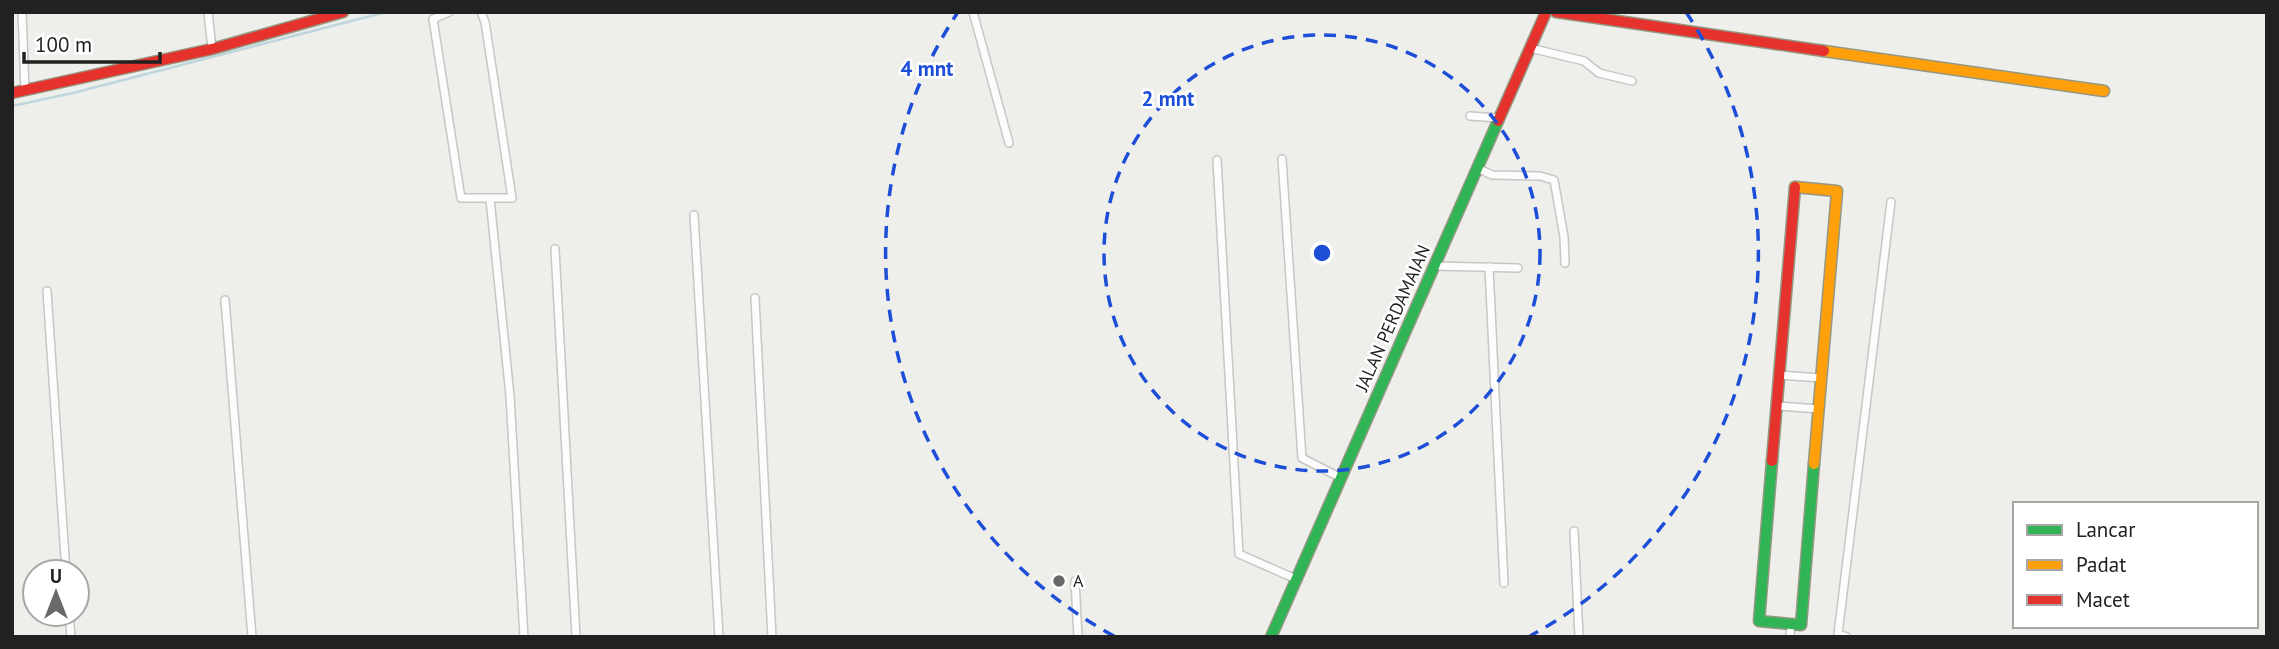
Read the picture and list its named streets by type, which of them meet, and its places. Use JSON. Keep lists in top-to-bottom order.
{
  "streets": {
    "street": ["JALAN PERDAMAIAN"]
  },
  "places": ["A"],
  "legend": ["Lancar", "Padat", "Macet"],
  "scale_bar": "100 m",
  "north": "top",
  "rings": ["4 mnt", "2 mnt"]
}
